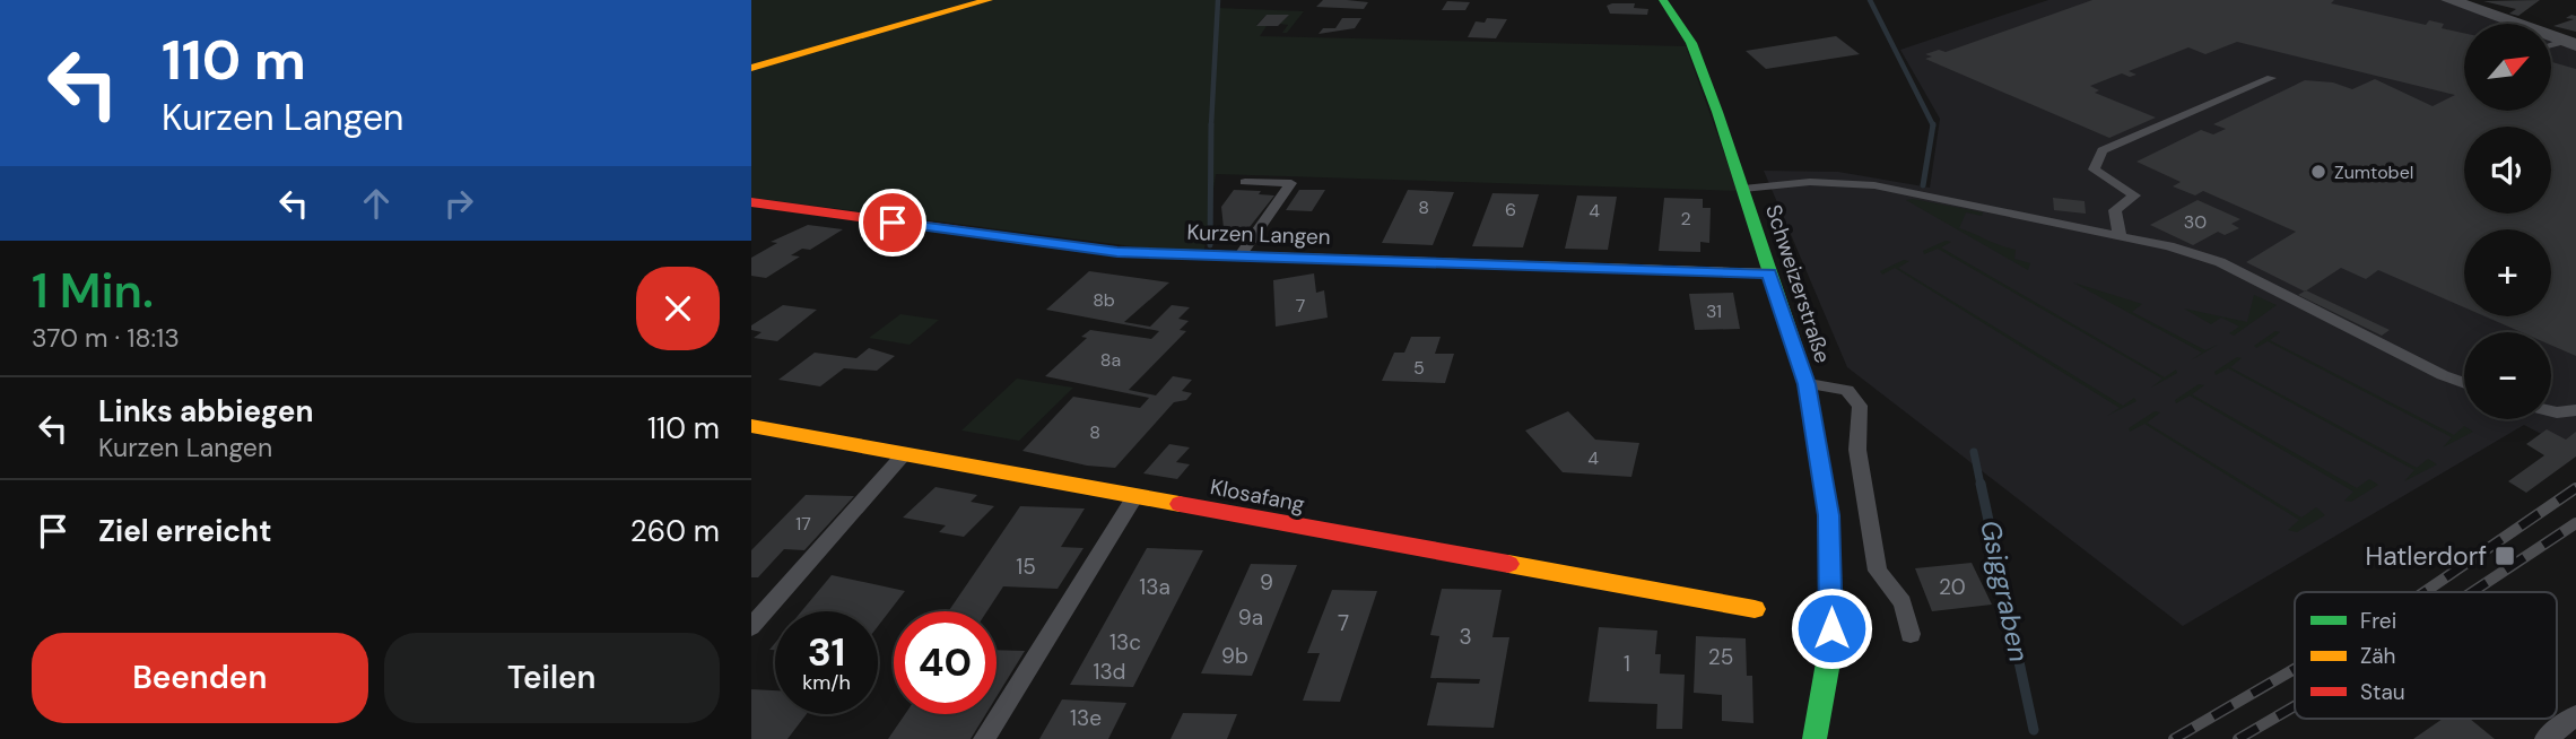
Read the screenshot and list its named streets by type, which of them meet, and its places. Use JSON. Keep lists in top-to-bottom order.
{
  "streets": {
    "street": ["Kurzen Langen", "Schweizerstraße", "Klosafang"]
  },
  "crossings": [
    ["Kurzen Langen", "Schweizerstraße"]
  ],
  "water": ["Gsiggraben"],
  "places": {
    "other": ["Zumtobel"],
    "transit": ["Hatlerdorf"]
  },
  "house_numbers": [
    "8",
    "6",
    "4",
    "2",
    "30",
    "8b",
    "7",
    "31",
    "8a",
    "5",
    "8",
    "4",
    "17",
    "15",
    "9",
    "13a",
    "20",
    "9a",
    "7",
    "3",
    "13c",
    "9b",
    "25",
    "1",
    "13d",
    "13e"
  ],
  "legend": ["Frei", "Zäh", "Stau"],
  "north": "top right",
  "page": {
    "turn": ["110 m", "Kurzen Langen"],
    "map_buttons": ["+", "−"],
    "heading": ["1 Min.", "370 m · 18:13"],
    "list": [
      {
        "name": "Links abbiegen",
        "note": "Kurzen Langen",
        "value": "110 m"
      },
      {
        "name": "Ziel erreicht",
        "value": "260 m"
      }
    ],
    "speed": "31 km/h",
    "limit": "40",
    "buttons": ["Beenden", "Teilen"]
  }
}
